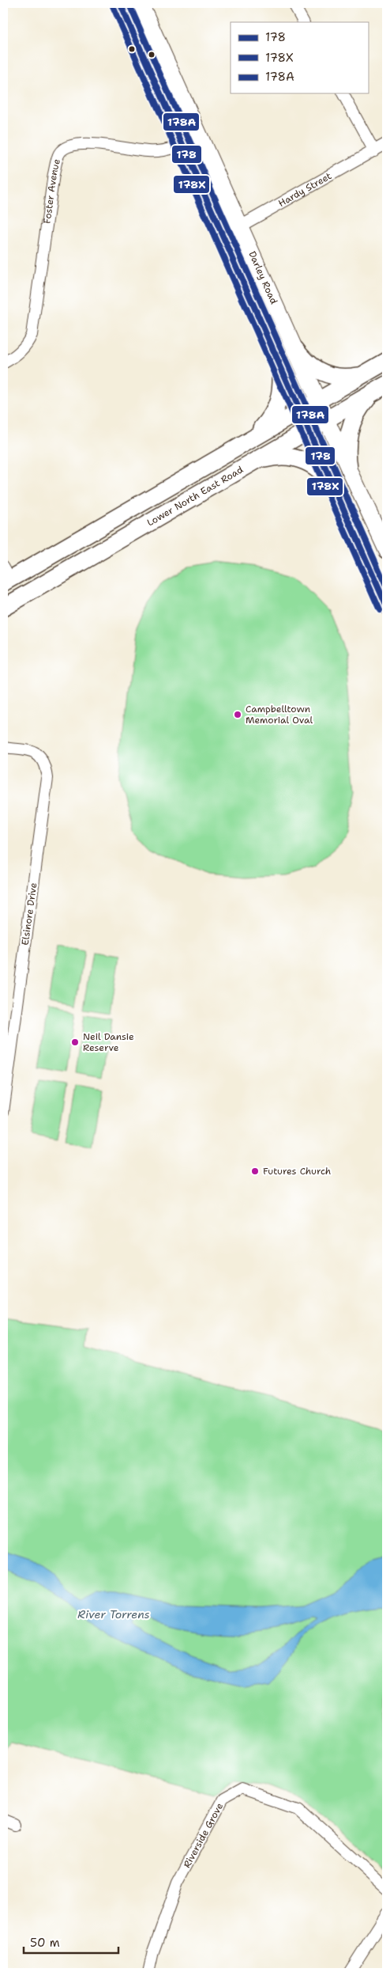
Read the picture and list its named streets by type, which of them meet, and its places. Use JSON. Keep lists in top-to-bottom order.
{
  "streets": {
    "main road": ["Darley Road", "Lower North East Road"],
    "street": [
      "Hardy Street",
      "Foster Avenue",
      "Elsinore Drive",
      "Riverside Grove"
    ]
  },
  "crossings": [
    ["Hardy Street", "Darley Road"],
    ["Foster Avenue", "Darley Road"],
    ["Darley Road", "Lower North East Road"]
  ],
  "water": ["River Torrens"],
  "places": ["Campbelltown Memorial Oval", "Neil Dansie Reserve", "Futures Church"],
  "lines": ["transit line 178", "transit line 178A", "transit line 178X"],
  "legend": ["178", "178X", "178A"],
  "scale_bar": "50 m"
}
